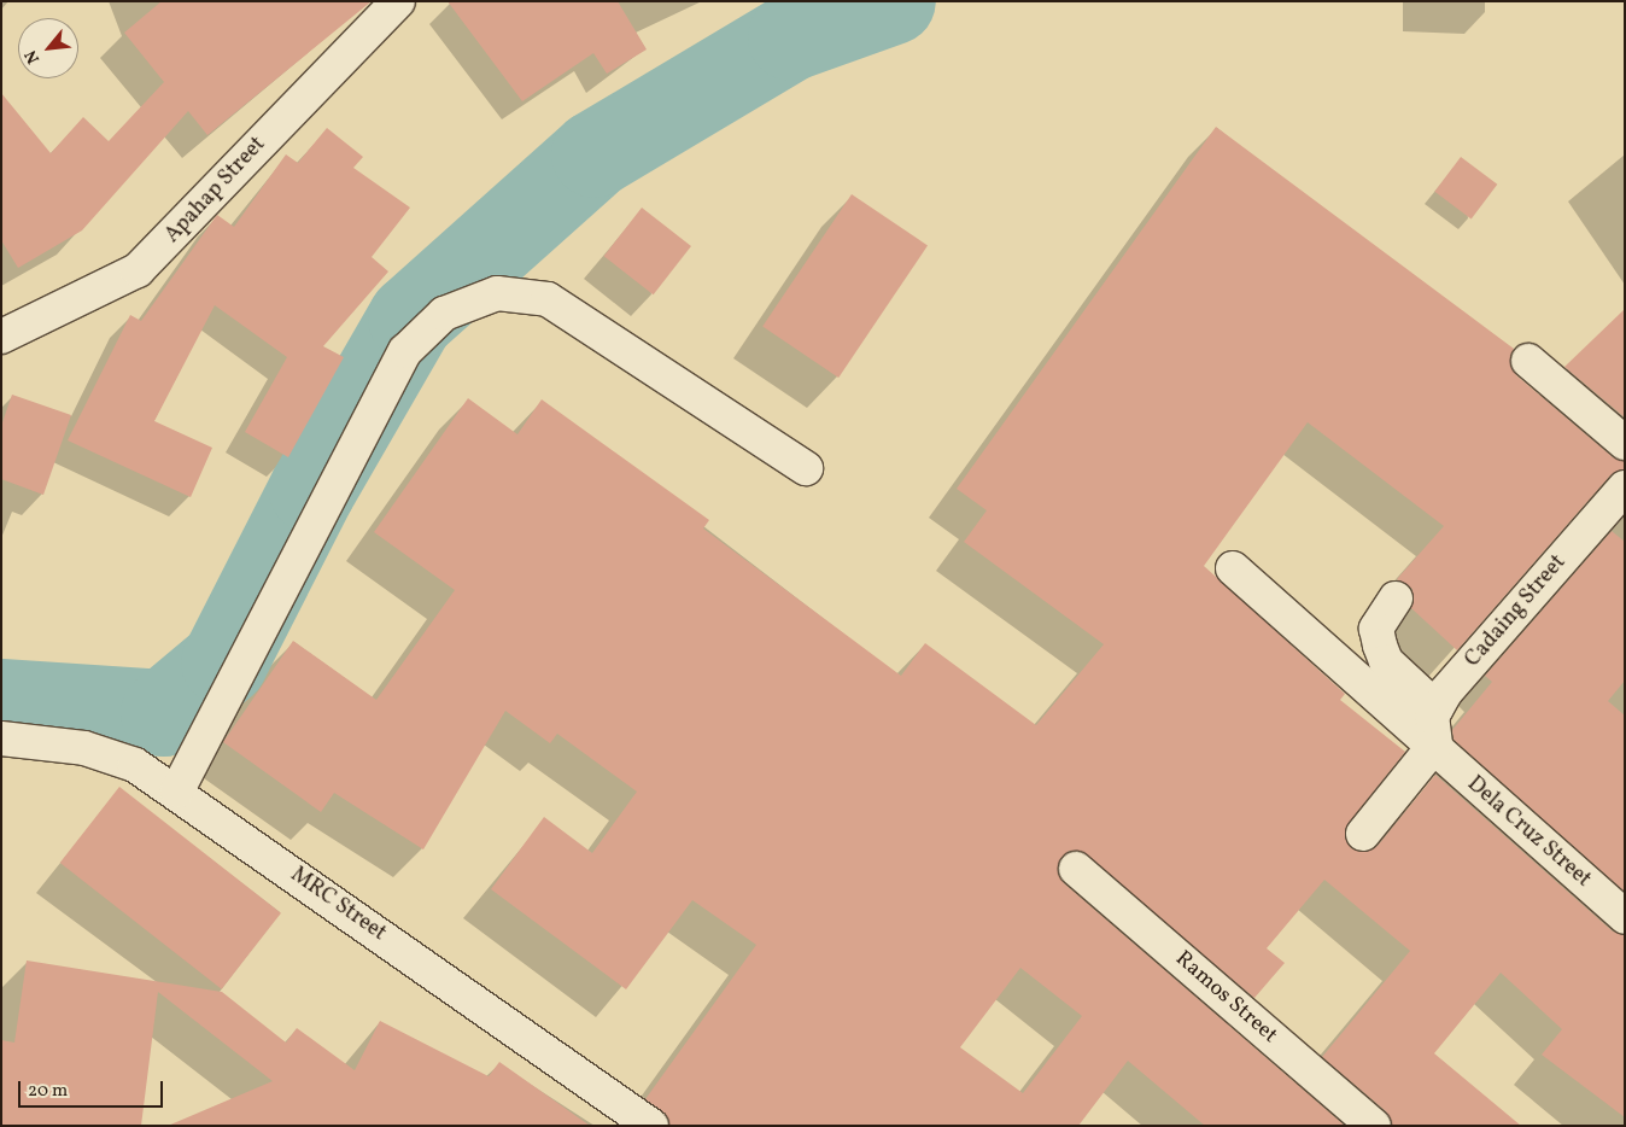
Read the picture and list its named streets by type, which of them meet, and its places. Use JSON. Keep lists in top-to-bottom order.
{
  "streets": {
    "street": [
      "Apahap Street",
      "Cadaing Street",
      "Dela Cruz Street",
      "MRC Street",
      "Ramos Street"
    ]
  },
  "scale_bar": "20 m",
  "north": "bottom left"
}
